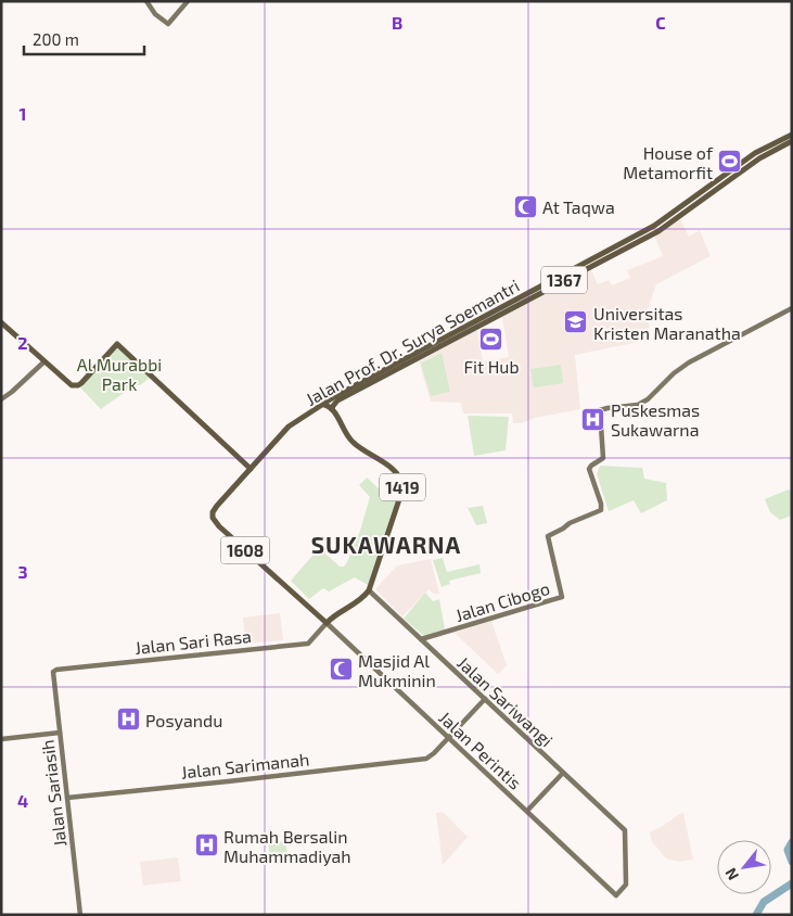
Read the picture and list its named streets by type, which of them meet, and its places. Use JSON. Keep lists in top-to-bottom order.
{
  "streets": {
    "main road": [
      "1367",
      "Jalan Prof. Dr. Surya Soemantri",
      "1419",
      "1608"
    ],
    "street": [
      "Jalan Cibogo",
      "Jalan Sari Rasa",
      "Jalan Sariwangi",
      "Jalan Perintis",
      "Jalan Sarimanah",
      "Jalan Sariasih"
    ]
  },
  "crossings": [
    ["Jalan Prof. Dr. Surya Soemantri", "1419"],
    ["Jalan Prof. Dr. Surya Soemantri", "1608"],
    ["1419", "Jalan Sariwangi"],
    ["1608", "Jalan Sari Rasa"],
    ["1608", "Jalan Perintis"],
    ["Jalan Cibogo", "Jalan Sariwangi"],
    ["Jalan Sari Rasa", "Jalan Perintis"],
    ["Jalan Sari Rasa", "Jalan Sariasih"],
    ["Jalan Sariwangi", "Jalan Perintis"],
    ["Jalan Perintis", "Jalan Sarimanah"],
    ["Jalan Sarimanah", "Jalan Sariasih"]
  ],
  "districts": ["SUKAWARNA"],
  "parks": ["Al Murabbi Park"],
  "places": {
    "sports": ["House of Metamorfit", "Fit Hub"],
    "mosque": ["At Taqwa", "Masjid Al Mukminin"],
    "school or university": ["Universitas Kristen Maranatha"],
    "hospital": ["Puskesmas Sukawarna", "Posyandu", "Rumah Bersalin Muhammadiyah"]
  },
  "scale_bar": "200 m",
  "north": "bottom left",
  "grid": {
    "columns": ["B", "C"],
    "rows": [
      "1",
      "2",
      "3",
      "4"
    ]
  }
}
